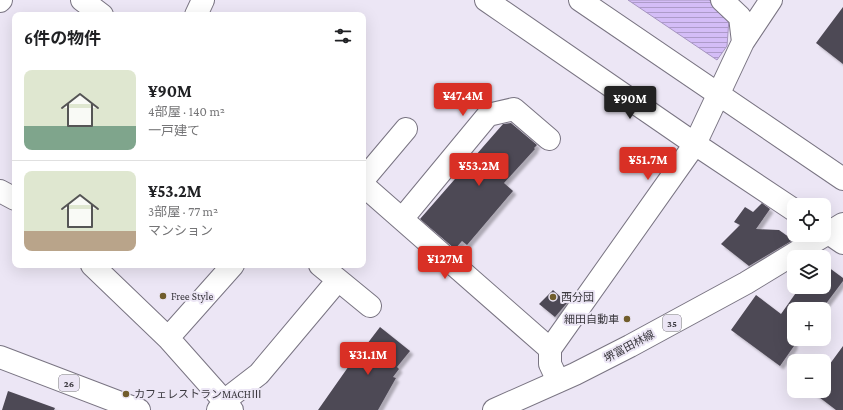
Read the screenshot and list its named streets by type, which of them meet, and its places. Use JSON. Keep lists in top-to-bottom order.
{
  "streets": {
    "street": ["35", "堺富田林線", "26"]
  },
  "places": [
    "Free Style",
    "西分団",
    "細田自動車",
    "カフェレストランMACHⅢ"
  ],
  "page": {
    "heading": "6件の物件",
    "list": [
      {
        "name": "¥90M",
        "note": "4部屋 · 140 m² · 一戸建て"
      },
      {
        "name": "¥53.2M",
        "note": "3部屋 · 77 m² · マンション"
      }
    ],
    "price": [
      "¥47.4M",
      "¥90M",
      "¥51.7M",
      "¥53.2M",
      "¥127M",
      "¥31.1M"
    ],
    "map_buttons": ["+", "−"]
  }
}
